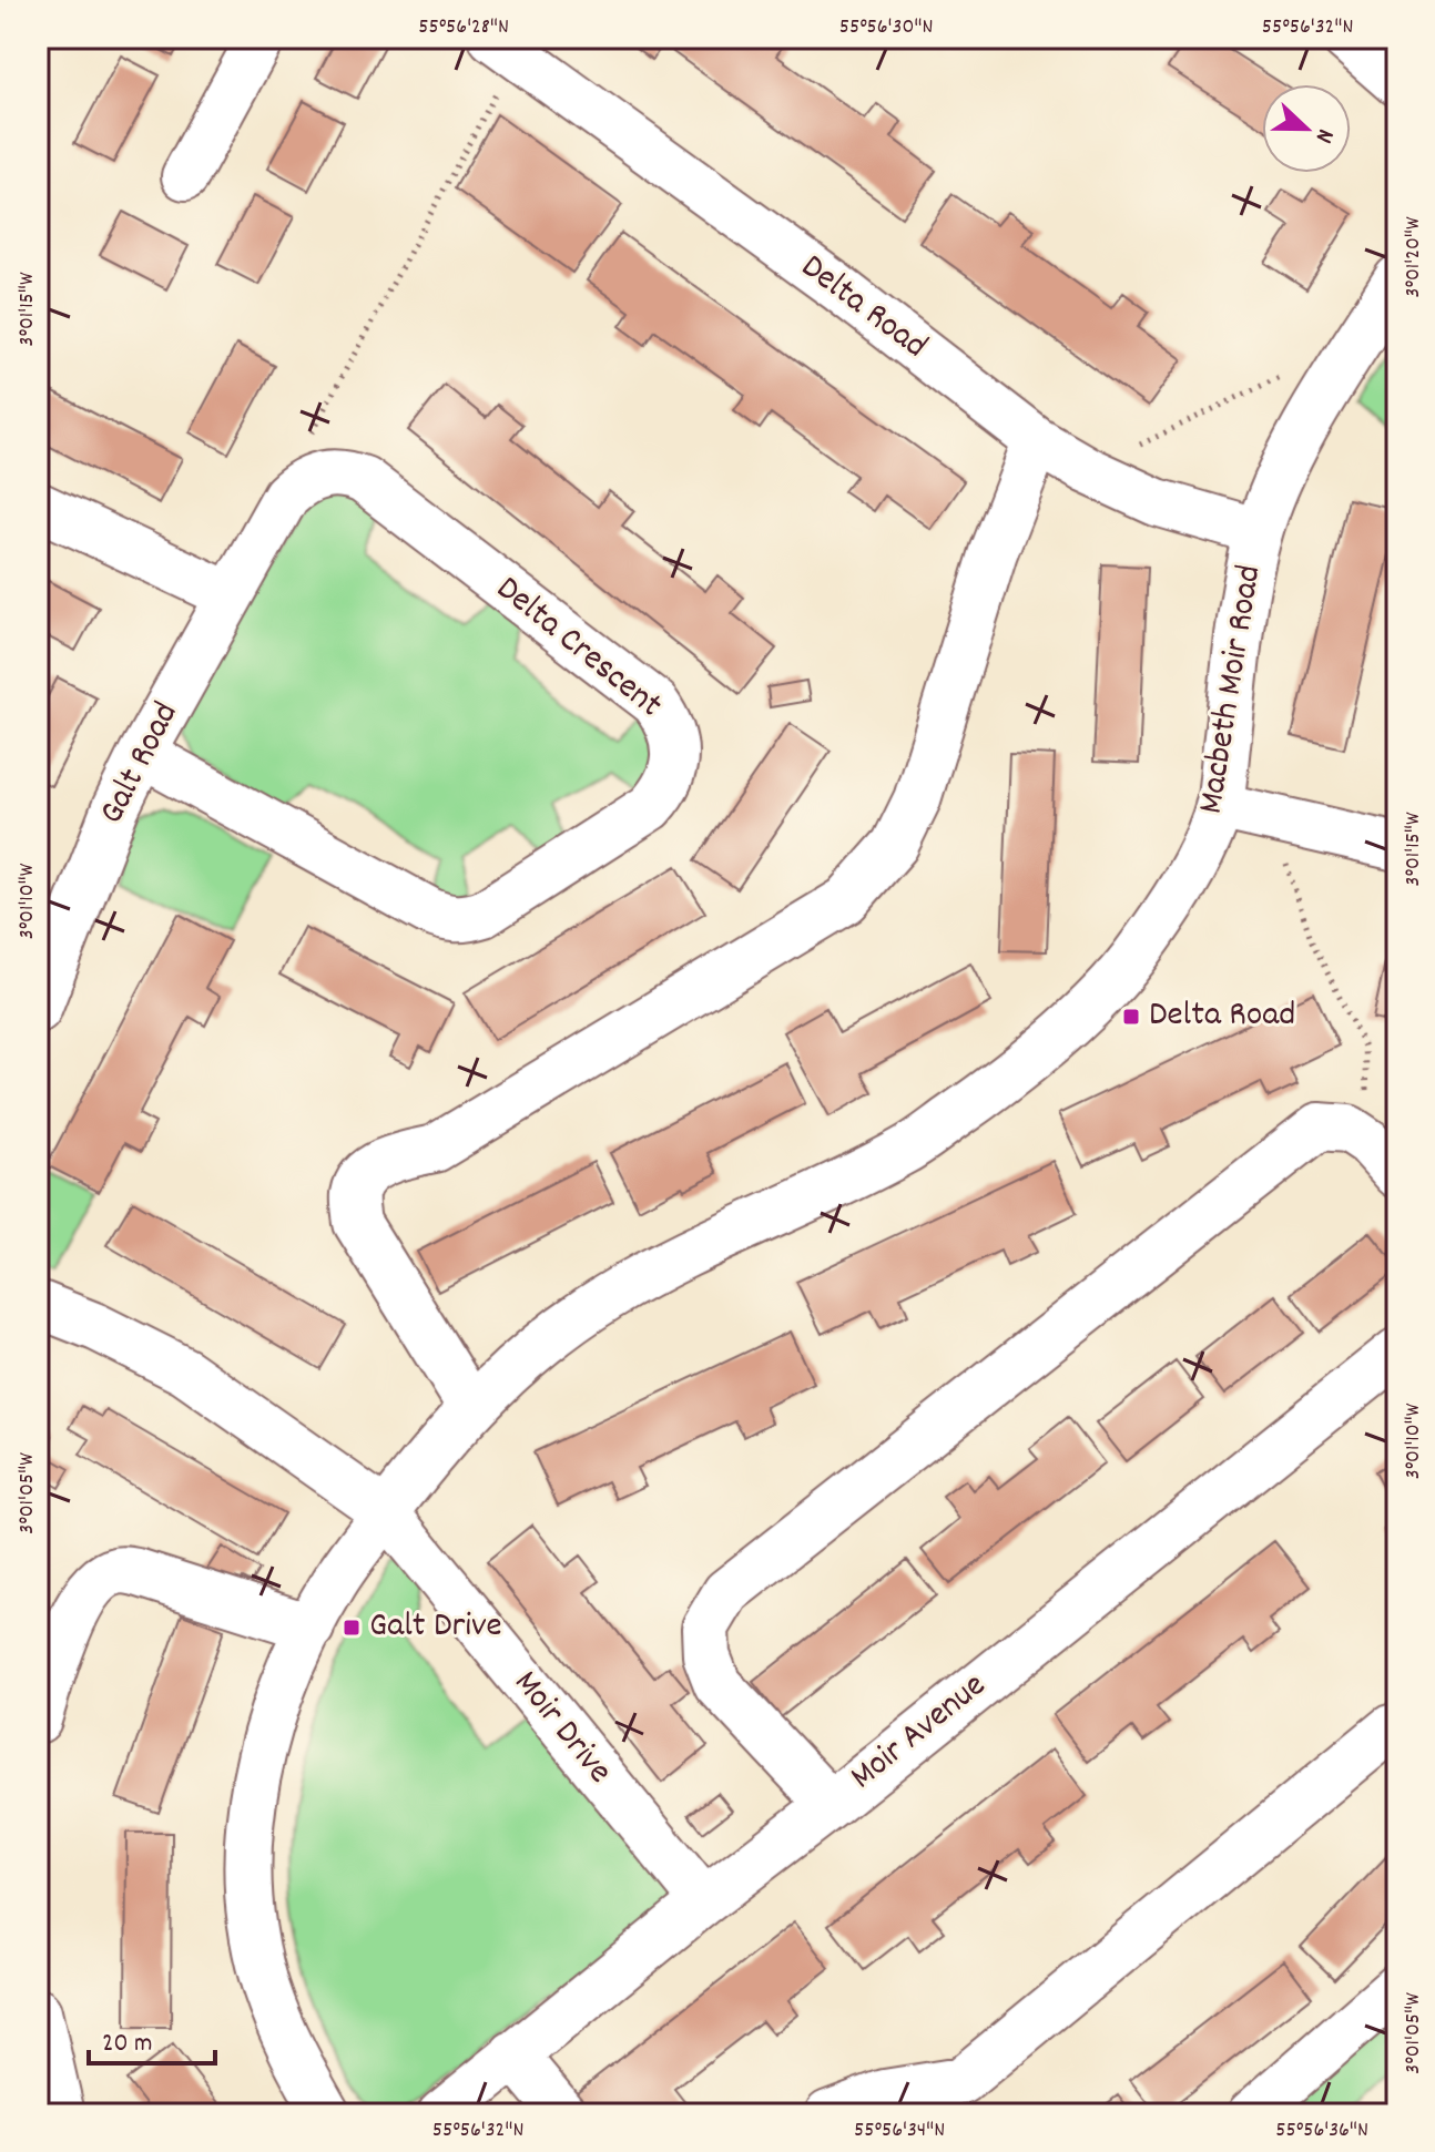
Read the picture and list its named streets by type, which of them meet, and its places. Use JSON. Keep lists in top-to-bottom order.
{
  "streets": {
    "street": [
      "Delta Road",
      "Delta Crescent",
      "Macbeth Moir Road",
      "Galt Road",
      "Moir Drive",
      "Moir Avenue"
    ]
  },
  "crossings": [
    ["Delta Road", "Macbeth Moir Road"],
    ["Delta Crescent", "Galt Road"],
    ["Macbeth Moir Road", "Moir Drive"],
    ["Moir Drive", "Moir Avenue"]
  ],
  "places": {
    "transit": ["Delta Road", "Galt Drive"]
  },
  "scale_bar": "20 m",
  "north": "right",
  "coordinates": [
    "55°56'28\"N",
    "55°56'30\"N",
    "55°56'32\"N",
    "3°01'20\"W",
    "3°01'15\"W",
    "3°01'10\"W",
    "3°01'05\"W",
    "55°56'34\"N",
    "55°56'36\"N"
  ]
}
